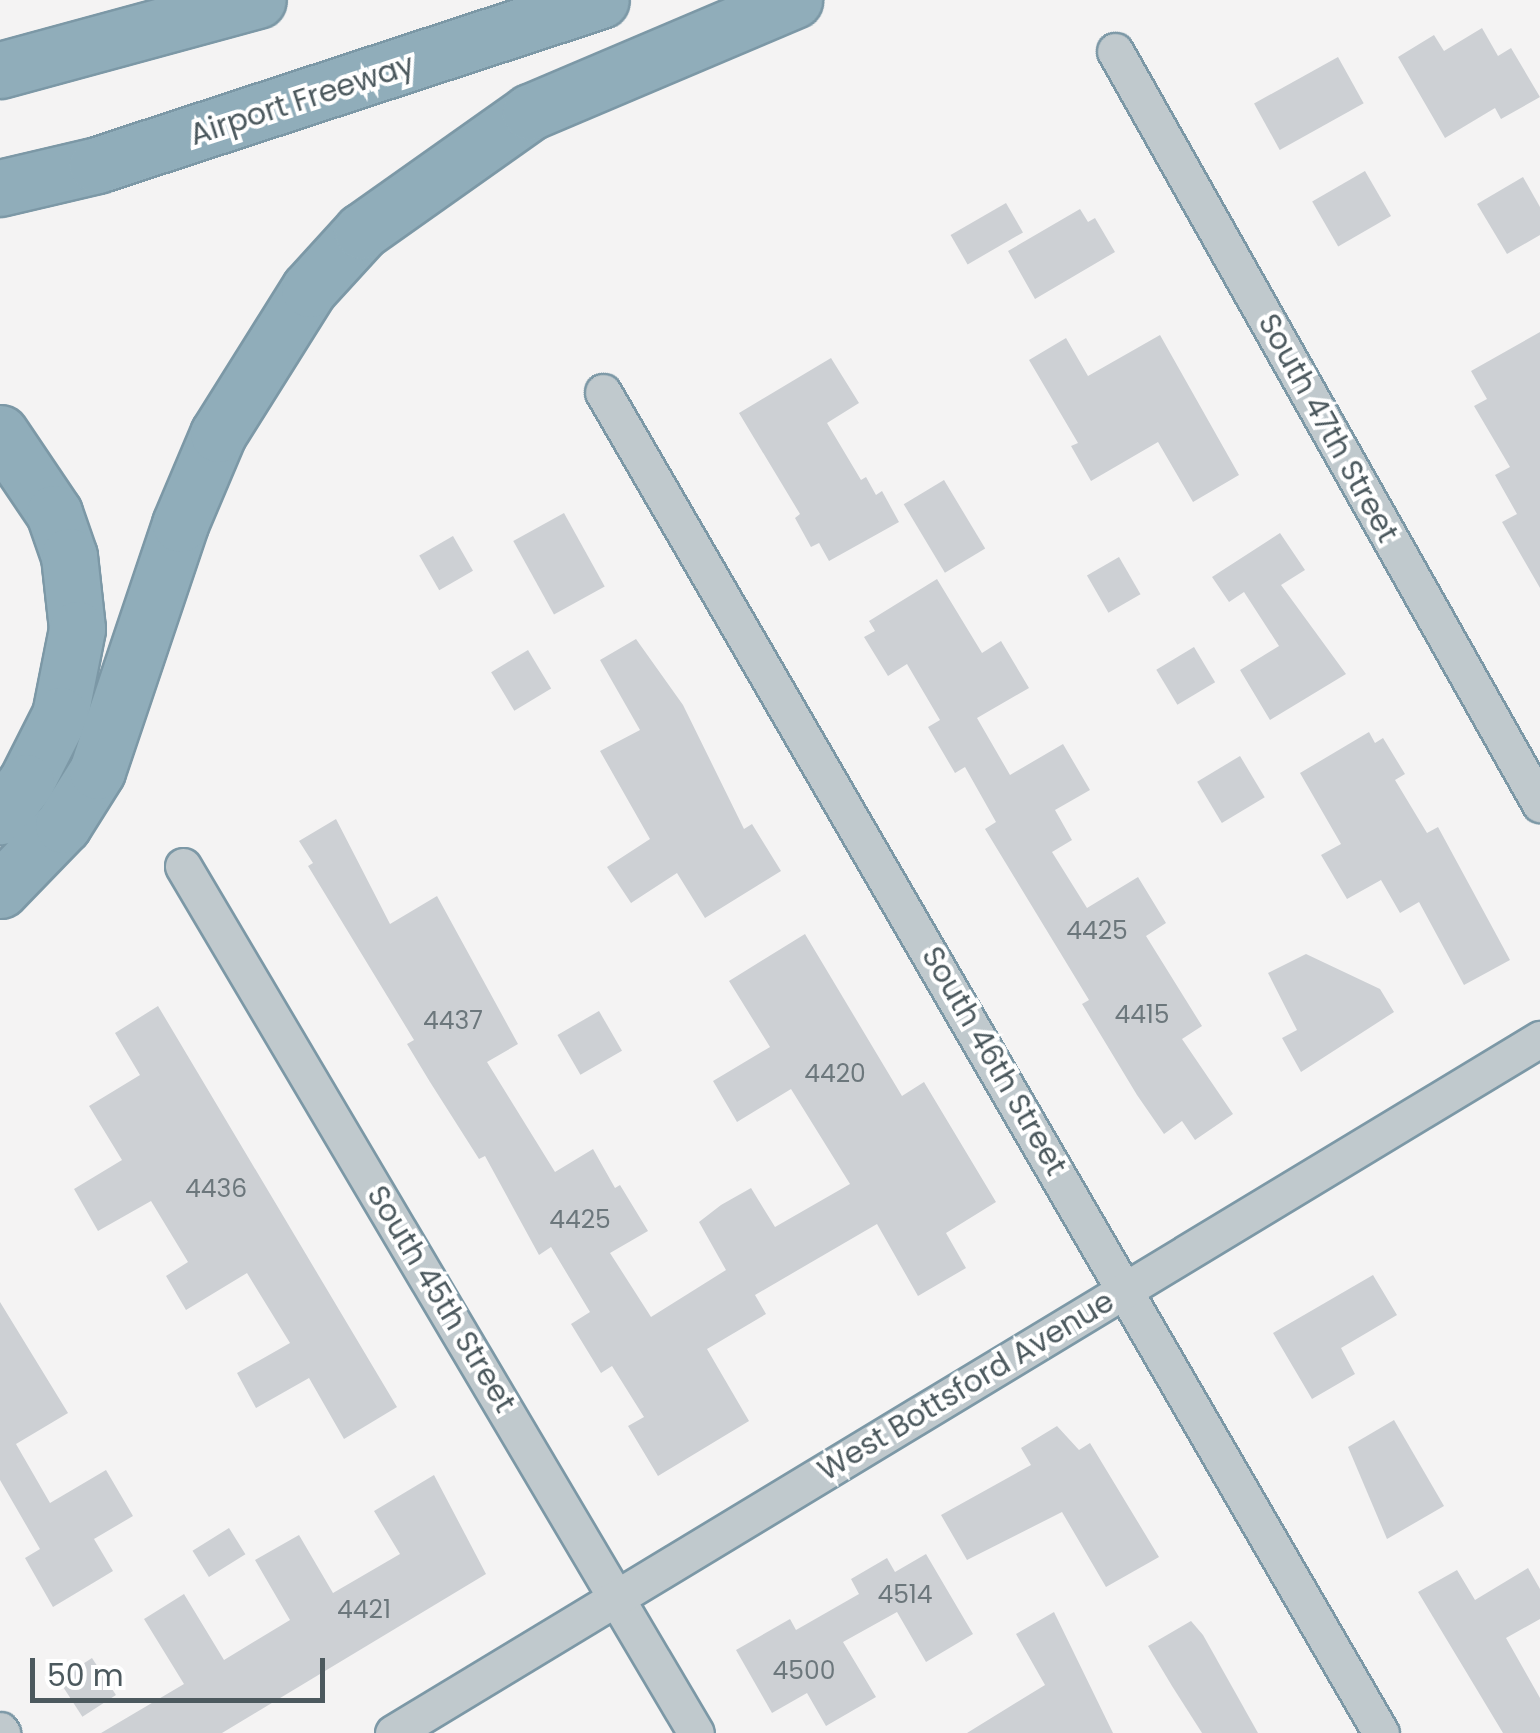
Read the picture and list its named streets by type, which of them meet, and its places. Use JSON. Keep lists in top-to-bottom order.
{
  "streets": {
    "highway": ["Airport Freeway"],
    "street": [
      "South 47th Street",
      "South 46th Street",
      "South 45th Street",
      "West Bottsford Avenue"
    ]
  },
  "crossings": [
    ["South 46th Street", "West Bottsford Avenue"],
    ["South 45th Street", "West Bottsford Avenue"]
  ],
  "house_numbers": [
    "4425",
    "4415",
    "4437",
    "4420",
    "4436",
    "4425",
    "4514",
    "4421",
    "4500"
  ],
  "scale_bar": "50 m"
}
